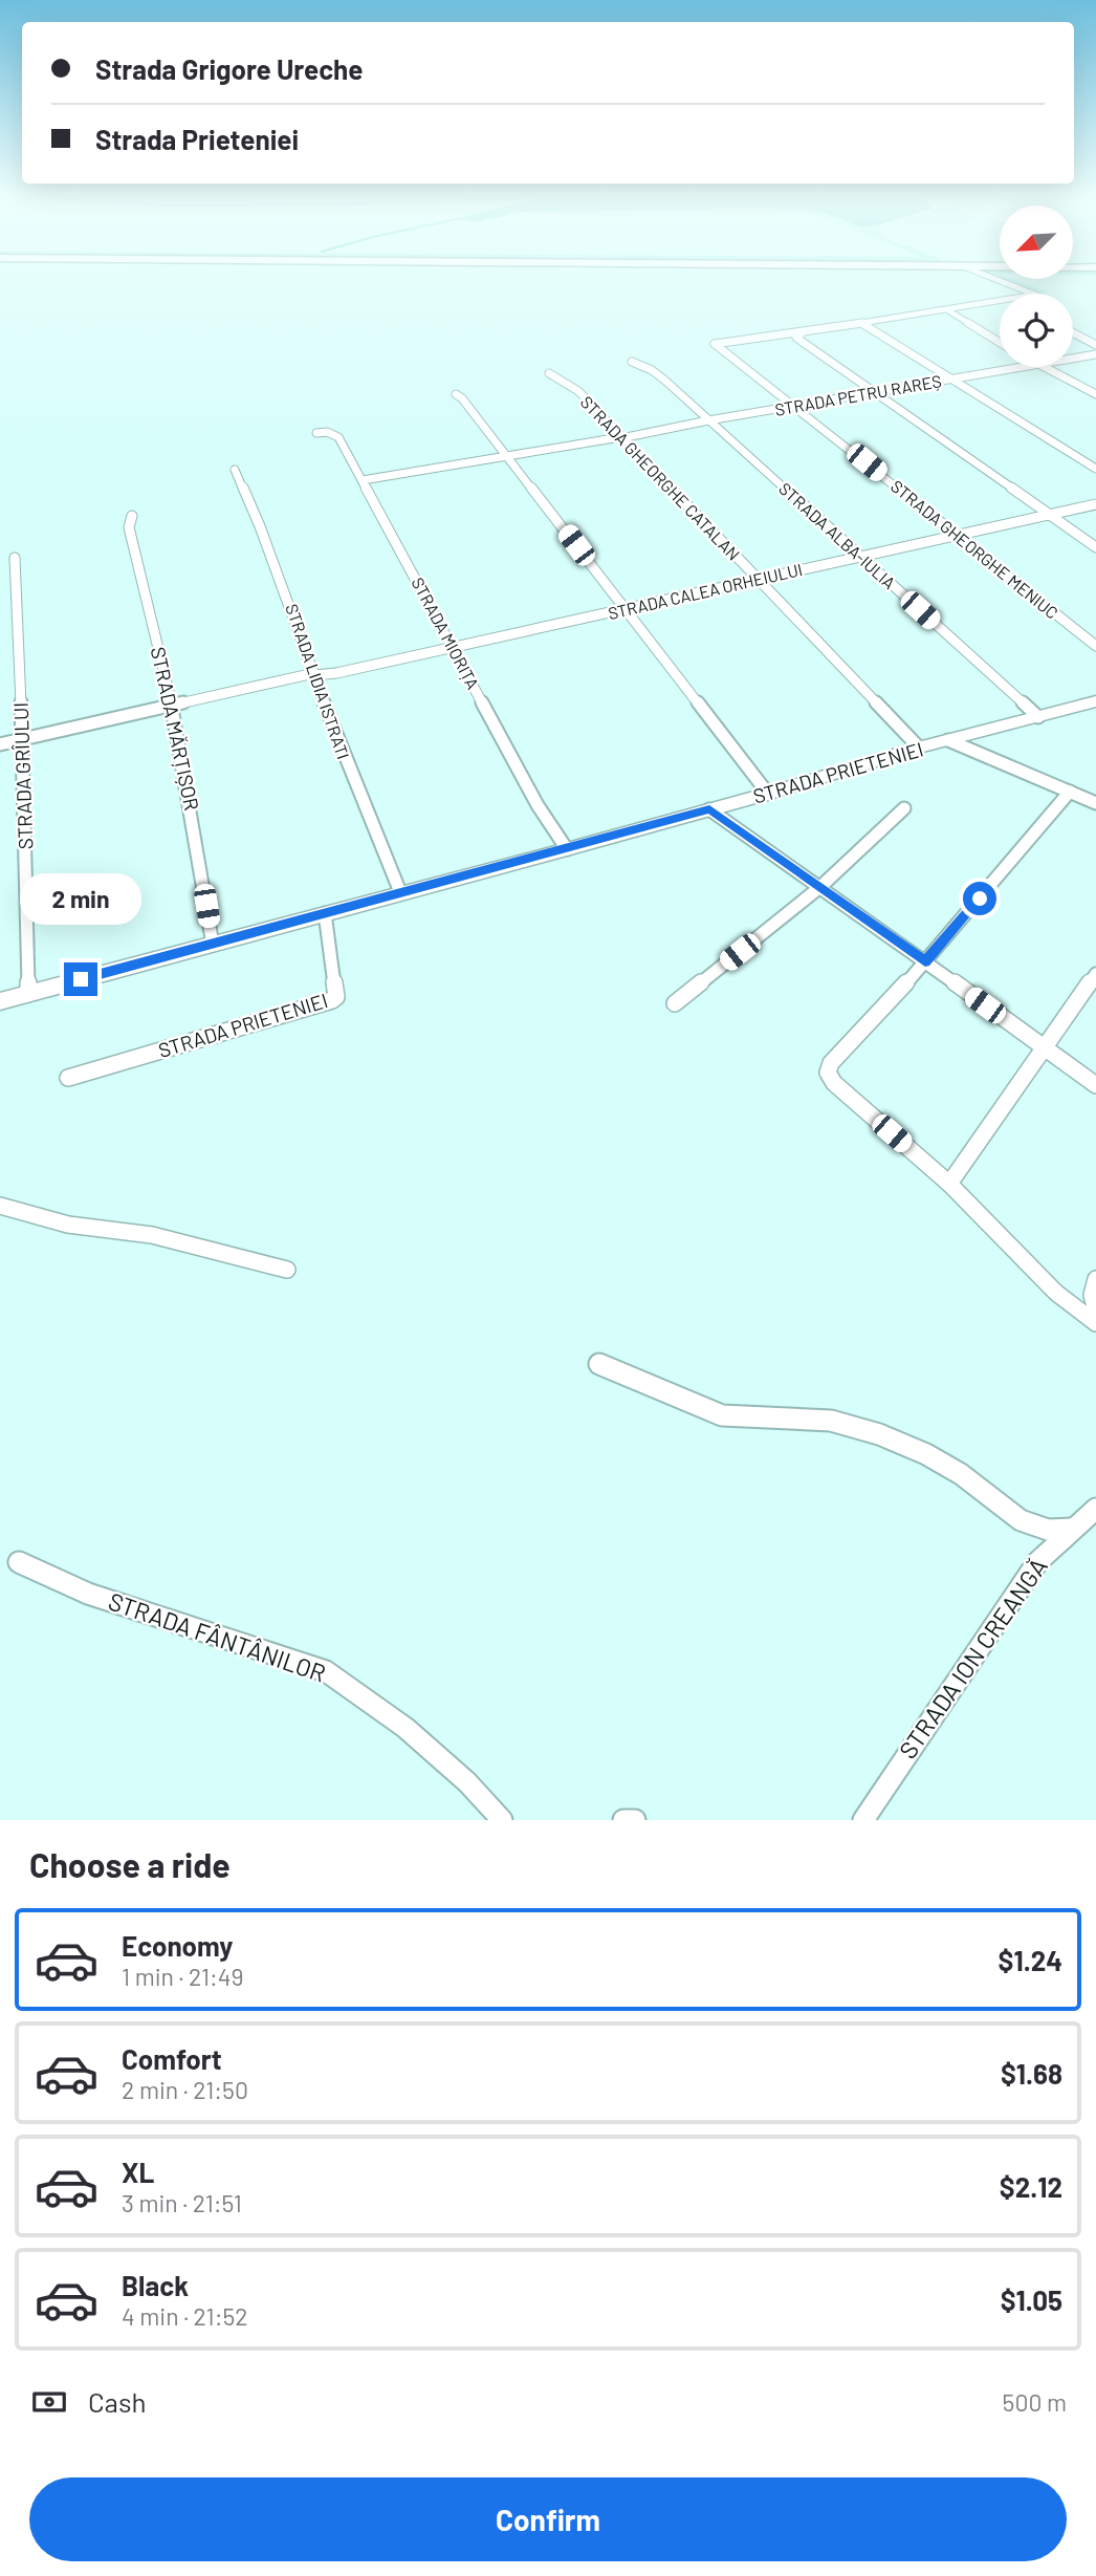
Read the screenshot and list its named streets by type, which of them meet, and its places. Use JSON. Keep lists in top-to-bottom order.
{
  "streets": {
    "street": [
      "STRADA PETRU RAREȘ",
      "STRADA GHEORGHE CATALAN",
      "STRADA ALBA-IULIA",
      "STRADA GHEORGHE MENIUC",
      "STRADA CALEA ORHEIULUI",
      "STRADA MIORIȚA",
      "STRADA LIDIA ISTRATI",
      "STRADA MĂRȚIȘOR",
      "STRADA PRIETENIEI",
      "STRADA GRÎULUI",
      "STRADA FÂNTÂNILOR",
      "STRADA ION CREANGĂ"
    ]
  },
  "crossings": [
    ["STRADA PETRU RAREȘ", "STRADA GHEORGHE CATALAN"],
    ["STRADA PETRU RAREȘ", "STRADA ALBA-IULIA"],
    ["STRADA PETRU RAREȘ", "STRADA GHEORGHE MENIUC"],
    ["STRADA PETRU RAREȘ", "STRADA MIORIȚA"],
    ["STRADA GHEORGHE CATALAN", "STRADA CALEA ORHEIULUI"],
    ["STRADA GHEORGHE CATALAN", "STRADA PRIETENIEI"],
    ["STRADA ALBA-IULIA", "STRADA CALEA ORHEIULUI"],
    ["STRADA ALBA-IULIA", "STRADA PRIETENIEI"],
    ["STRADA GHEORGHE MENIUC", "STRADA CALEA ORHEIULUI"],
    ["STRADA CALEA ORHEIULUI", "STRADA MIORIȚA"],
    ["STRADA CALEA ORHEIULUI", "STRADA LIDIA ISTRATI"],
    ["STRADA CALEA ORHEIULUI", "STRADA MĂRȚIȘOR"],
    ["STRADA CALEA ORHEIULUI", "STRADA GRÎULUI"],
    ["STRADA MIORIȚA", "STRADA PRIETENIEI"],
    ["STRADA LIDIA ISTRATI", "STRADA PRIETENIEI"],
    ["STRADA MĂRȚIȘOR", "STRADA PRIETENIEI"],
    ["STRADA PRIETENIEI", "STRADA GRÎULUI"]
  ],
  "north": "bottom left",
  "page": {
    "banner": ["Strada Grigore Ureche", "Strada Prieteniei"],
    "bubble": "2 min",
    "heading": "Choose a ride",
    "list": [
      {
        "name": "Economy",
        "note": "1 min · 21:49",
        "value": "$1.24"
      },
      {
        "name": "Comfort",
        "note": "2 min · 21:50",
        "value": "$1.68"
      },
      {
        "name": "XL",
        "note": "3 min · 21:51",
        "value": "$2.12"
      },
      {
        "name": "Black",
        "note": "4 min · 21:52",
        "value": "$1.05"
      }
    ],
    "pay": ["Cash", "500 m"],
    "buttons": "Confirm"
  }
}
